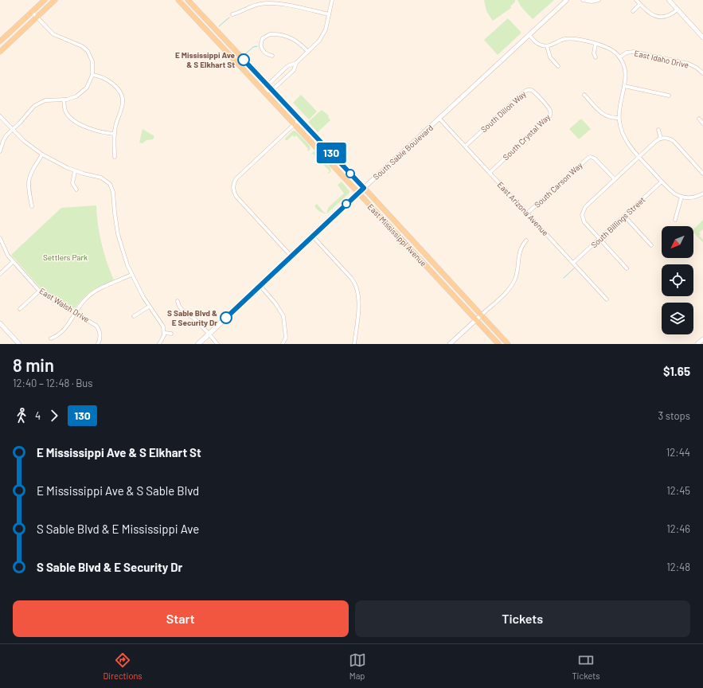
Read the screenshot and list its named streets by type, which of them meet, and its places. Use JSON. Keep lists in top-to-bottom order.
{
  "streets": {
    "main road": ["South Sable Boulevard", "East Mississippi Avenue"],
    "street": [
      "East Idaho Drive",
      "South Dillon Way",
      "South Crystal Way",
      "South Carson Way",
      "East Arizona Avenue",
      "South Billings Street",
      "East Walsh Drive"
    ]
  },
  "crossings": [
    ["South Dillon Way", "South Crystal Way"],
    ["South Dillon Way", "East Arizona Avenue"],
    ["South Crystal Way", "East Arizona Avenue"],
    ["South Sable Boulevard", "East Arizona Avenue"],
    ["South Sable Boulevard", "East Mississippi Avenue"],
    ["South Carson Way", "East Arizona Avenue"],
    ["East Arizona Avenue", "South Billings Street"]
  ],
  "parks": ["Settlers Park"],
  "places": ["E Mississippi Ave & S Elkhart St", "S Sable Blvd & E Security Dr"],
  "lines": ["bus line 130"],
  "north": "bottom left",
  "page": {
    "on_map": "130",
    "heading": ["8 min", "12:40 – 12:48 · Bus", "$1.65"],
    "legs": ["4", "130", "3 stops"],
    "list": [
      {
        "name": "E Mississippi Ave & S Elkhart St",
        "value": "12:44"
      },
      {
        "name": "E Mississippi Ave & S Sable Blvd",
        "value": "12:45"
      },
      {
        "name": "S Sable Blvd & E Mississippi Ave",
        "value": "12:46"
      },
      {
        "name": "S Sable Blvd & E Security Dr",
        "value": "12:48"
      }
    ],
    "buttons": ["Start", "Tickets"],
    "tabs": ["Directions", "Map", "Tickets"]
  }
}
